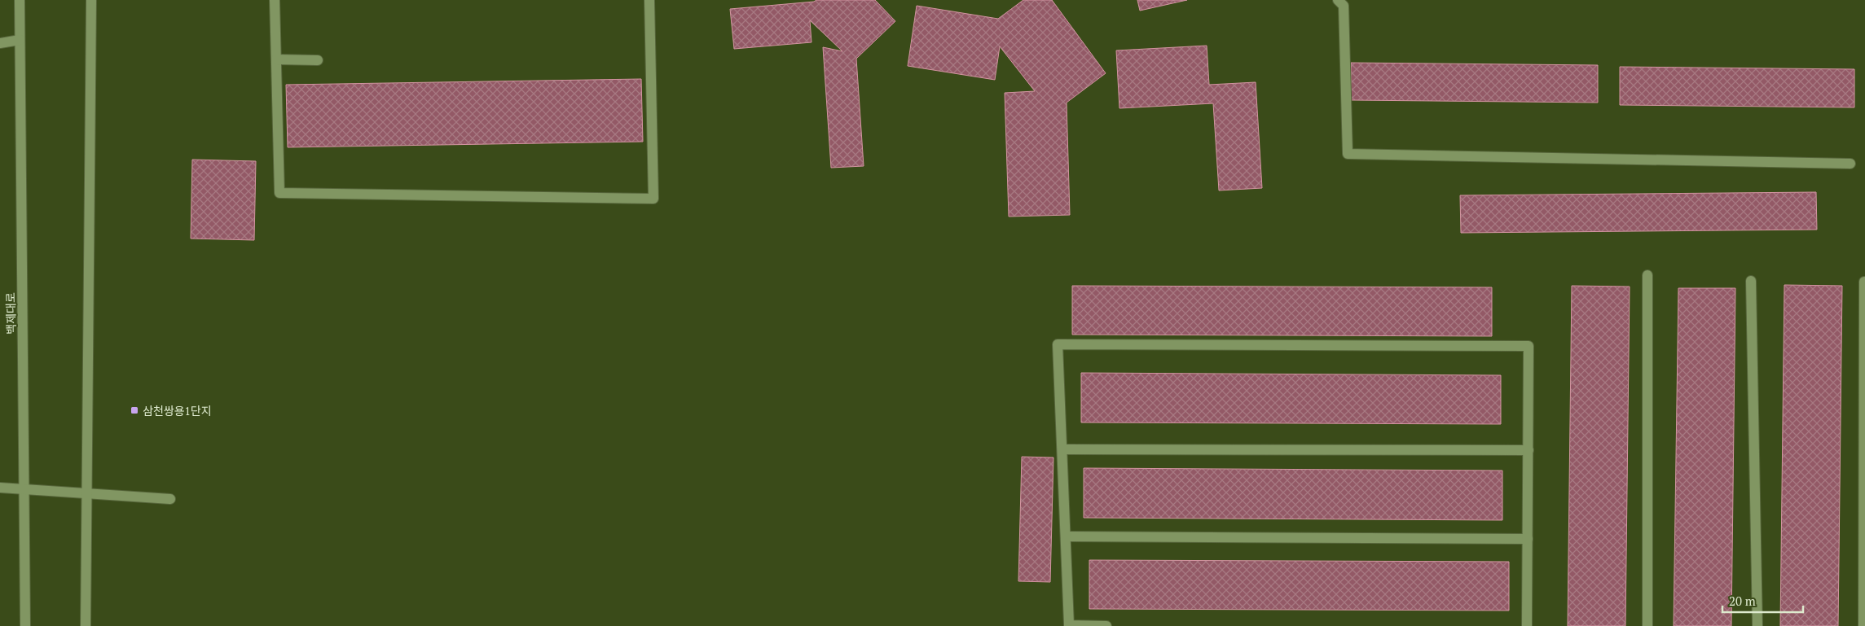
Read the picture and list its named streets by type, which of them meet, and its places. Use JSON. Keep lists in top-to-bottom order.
{
  "streets": {
    "street": ["백제대로"]
  },
  "places": {
    "transit": ["삼천쌍용1단지"]
  },
  "scale_bar": "20 m"
}
